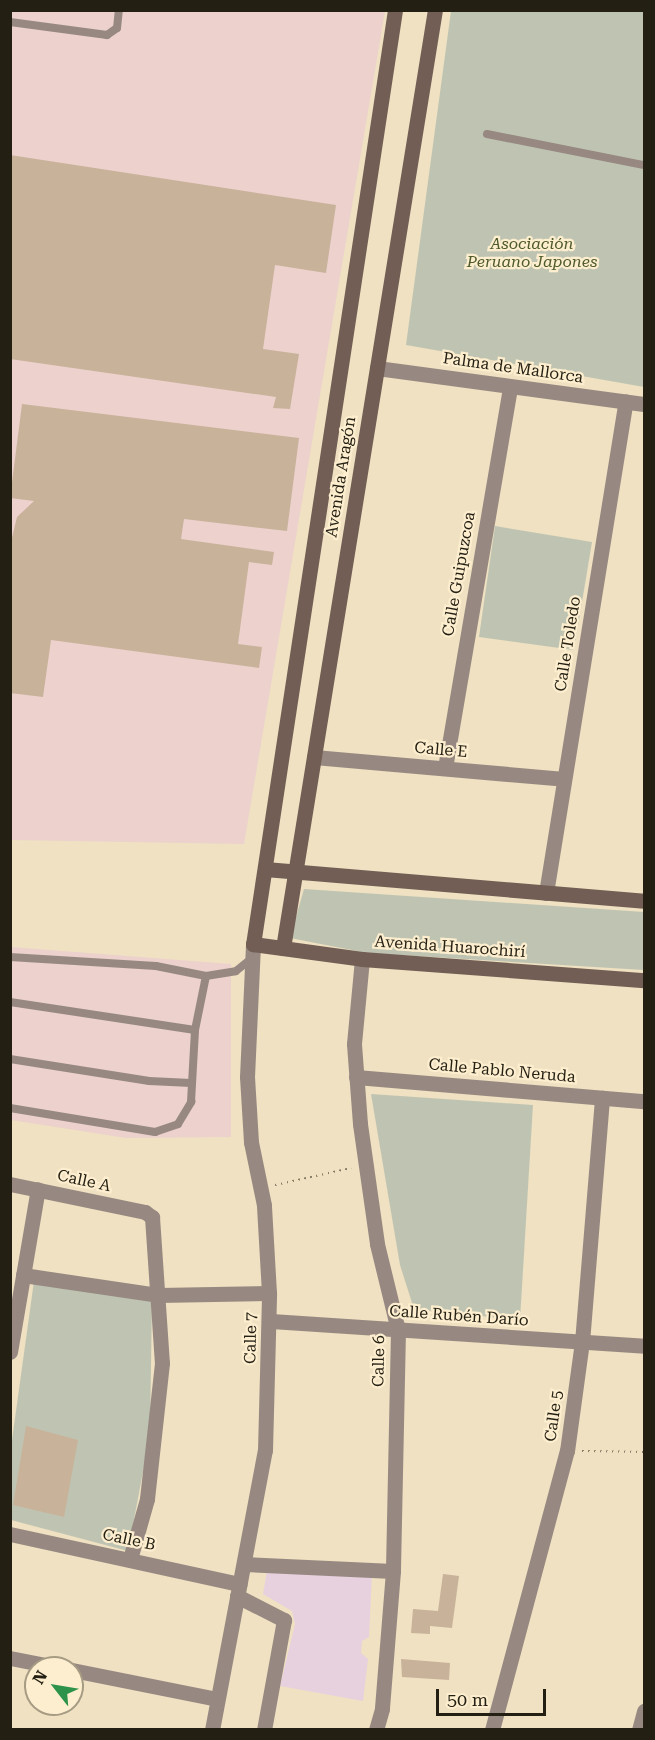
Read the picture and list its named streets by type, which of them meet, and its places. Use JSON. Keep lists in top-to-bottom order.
{
  "streets": {
    "street": [
      "Palma de Mallorca",
      "Avenida Aragón",
      "Calle Guipuzcoa",
      "Calle Toledo",
      "Calle E",
      "Avenida Huarochirí",
      "Calle Pablo Neruda",
      "Calle A",
      "Calle Rubén Darío",
      "Calle 7",
      "Calle 6",
      "Calle 5",
      "Calle B"
    ]
  },
  "crossings": [
    ["Palma de Mallorca", "Avenida Aragón"],
    ["Palma de Mallorca", "Calle Guipuzcoa"],
    ["Palma de Mallorca", "Calle Toledo"],
    ["Avenida Aragón", "Calle E"],
    ["Avenida Aragón", "Avenida Huarochirí"],
    ["Avenida Aragón", "Calle 7"],
    ["Calle Guipuzcoa", "Calle E"],
    ["Calle Toledo", "Calle E"],
    ["Avenida Huarochirí", "Calle 7"],
    ["Avenida Huarochirí", "Calle 6"],
    ["Calle Pablo Neruda", "Calle 6"],
    ["Calle Pablo Neruda", "Calle 5"],
    ["Calle Rubén Darío", "Calle 7"],
    ["Calle Rubén Darío", "Calle 6"],
    ["Calle Rubén Darío", "Calle 5"],
    ["Calle 7", "Calle B"]
  ],
  "parks": ["Asociación Peruano Japones"],
  "scale_bar": "50 m",
  "north": "top left"
}
